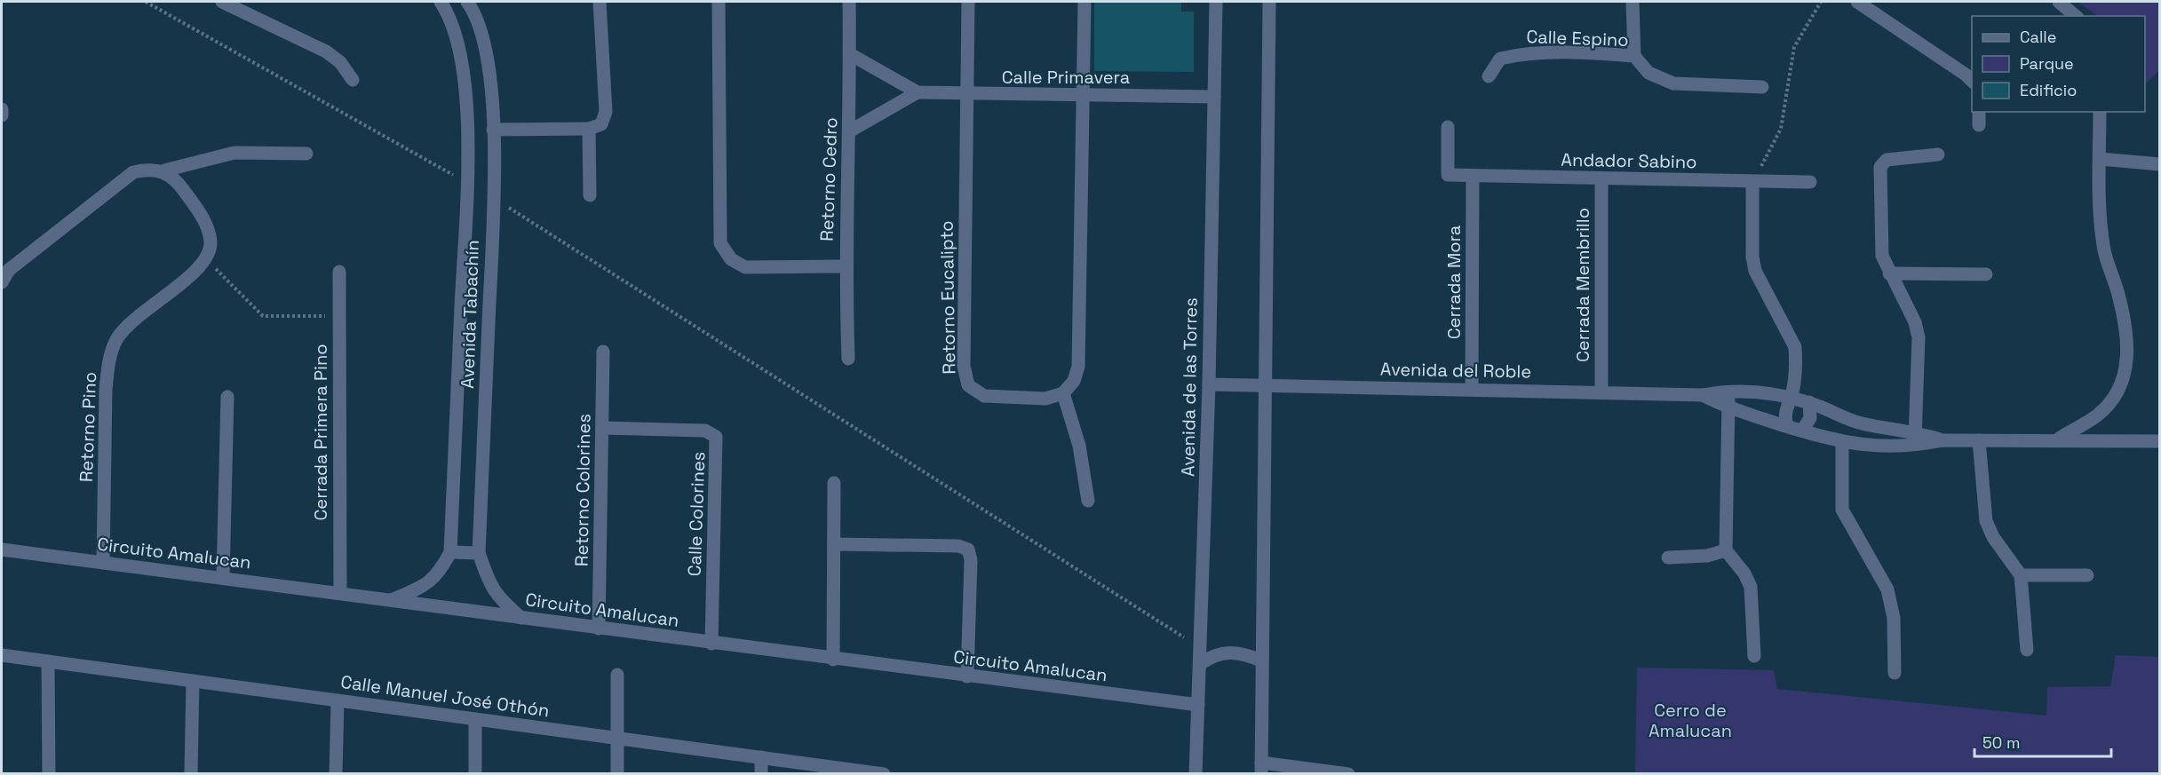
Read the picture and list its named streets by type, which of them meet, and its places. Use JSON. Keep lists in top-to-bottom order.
{
  "streets": {
    "street": [
      "Calle Espino",
      "Calle Primavera",
      "Andador Sabino",
      "Retorno Cedro",
      "Cerrada Mora",
      "Cerrada Membrillo",
      "Retorno Eucalipto",
      "Avenida Tabachín",
      "Avenida del Roble",
      "Avenida de las Torres",
      "Retorno Pino",
      "Cerrada Primera Pino",
      "Retorno Colorines",
      "Calle Colorines",
      "Circuito Amalucan",
      "Calle Manuel José Othón"
    ]
  },
  "crossings": [
    ["Calle Primavera", "Retorno Cedro"],
    ["Calle Primavera", "Retorno Eucalipto"],
    ["Calle Primavera", "Avenida de las Torres"],
    ["Andador Sabino", "Cerrada Mora"],
    ["Andador Sabino", "Cerrada Membrillo"],
    ["Cerrada Mora", "Avenida del Roble"],
    ["Cerrada Membrillo", "Avenida del Roble"],
    ["Avenida Tabachín", "Circuito Amalucan"],
    ["Avenida del Roble", "Avenida de las Torres"],
    ["Avenida de las Torres", "Circuito Amalucan"],
    ["Retorno Pino", "Circuito Amalucan"],
    ["Cerrada Primera Pino", "Circuito Amalucan"],
    ["Retorno Colorines", "Calle Colorines"],
    ["Retorno Colorines", "Circuito Amalucan"],
    ["Calle Colorines", "Circuito Amalucan"]
  ],
  "parks": ["Cerro de Amalucan"],
  "legend": ["Calle", "Parque", "Edificio"],
  "scale_bar": "50 m"
}
